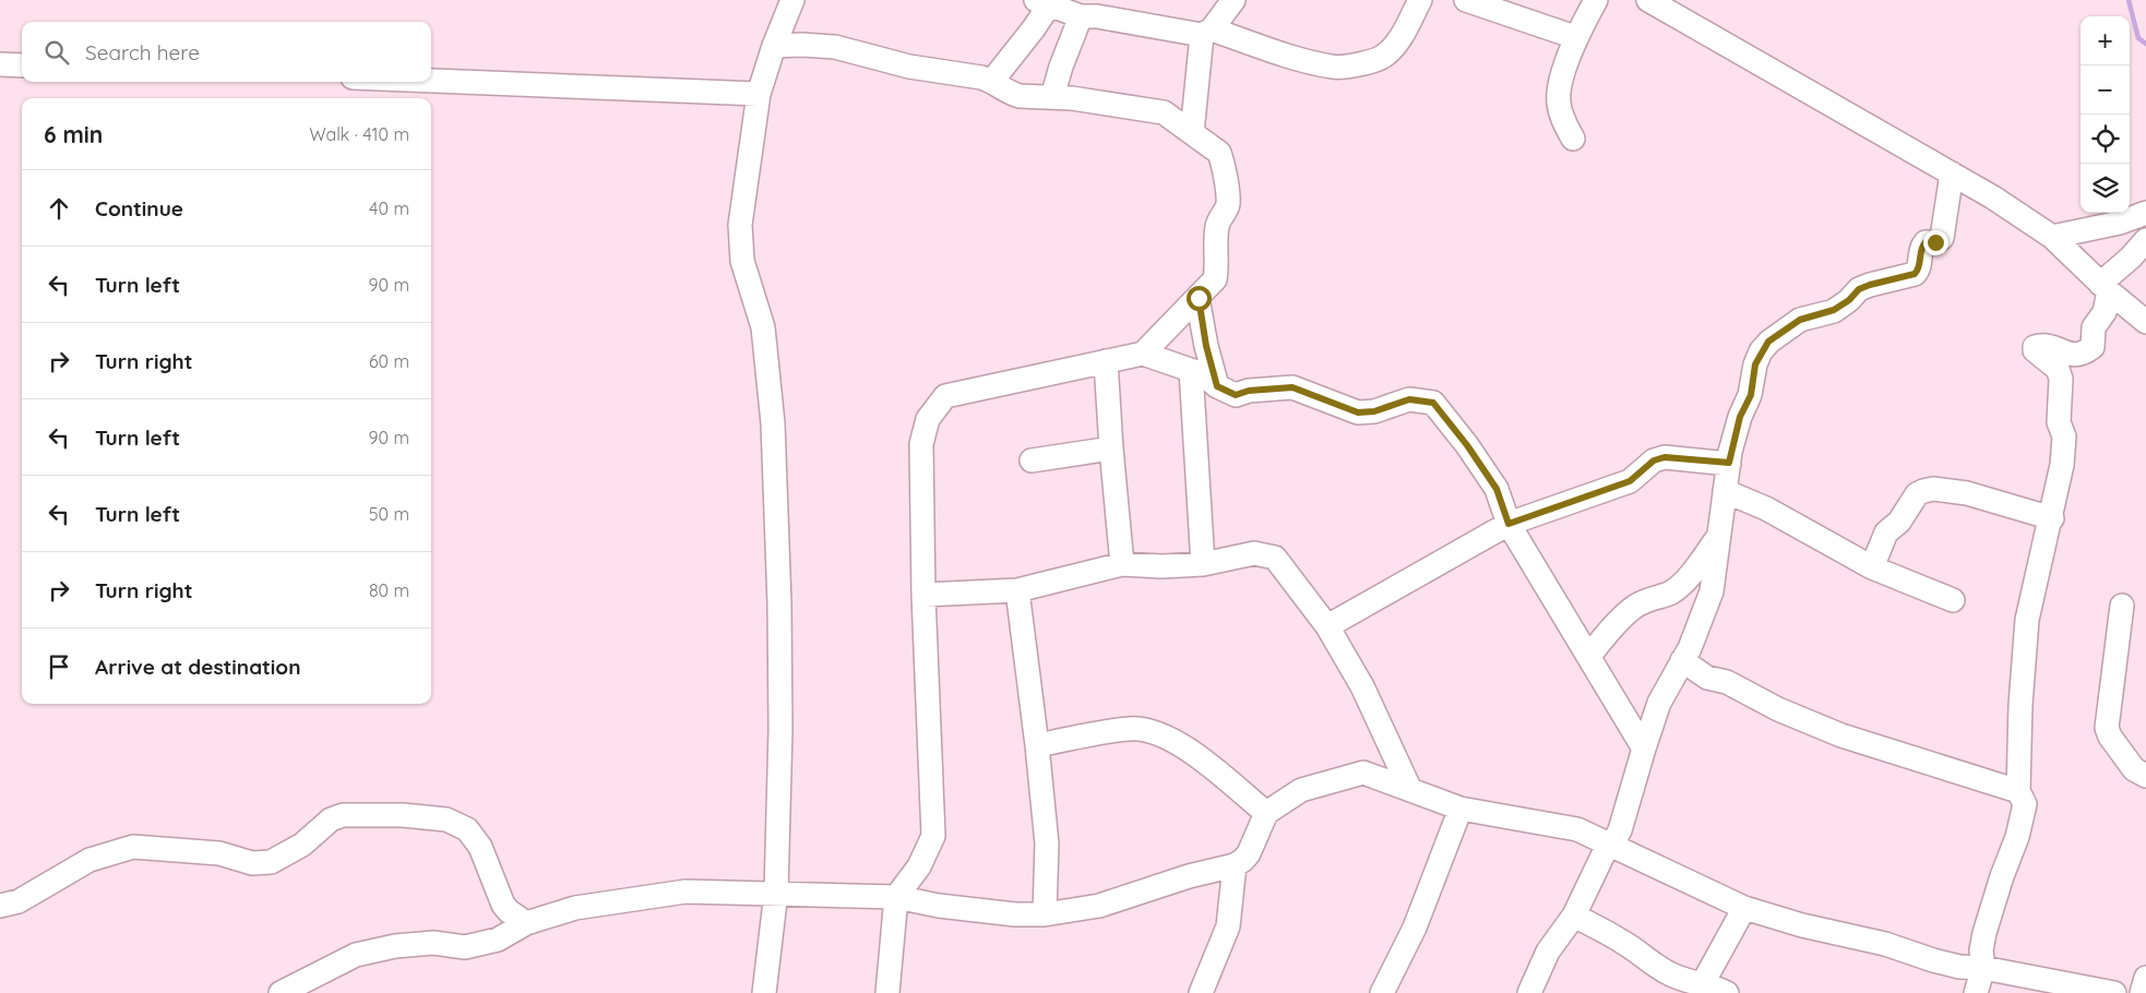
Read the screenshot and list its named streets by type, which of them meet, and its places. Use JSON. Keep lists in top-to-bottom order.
{
  "page": {
    "map_buttons": ["+", "−"],
    "search": "Search here",
    "heading": ["6 min", "Walk · 410 m"],
    "list": [
      ["Continue", "40 m"],
      ["Turn left", "90 m"],
      ["Turn right", "60 m"],
      ["Turn left", "90 m"],
      ["Turn left", "50 m"],
      ["Turn right", "80 m"],
      "Arrive at destination"
    ]
  }
}
